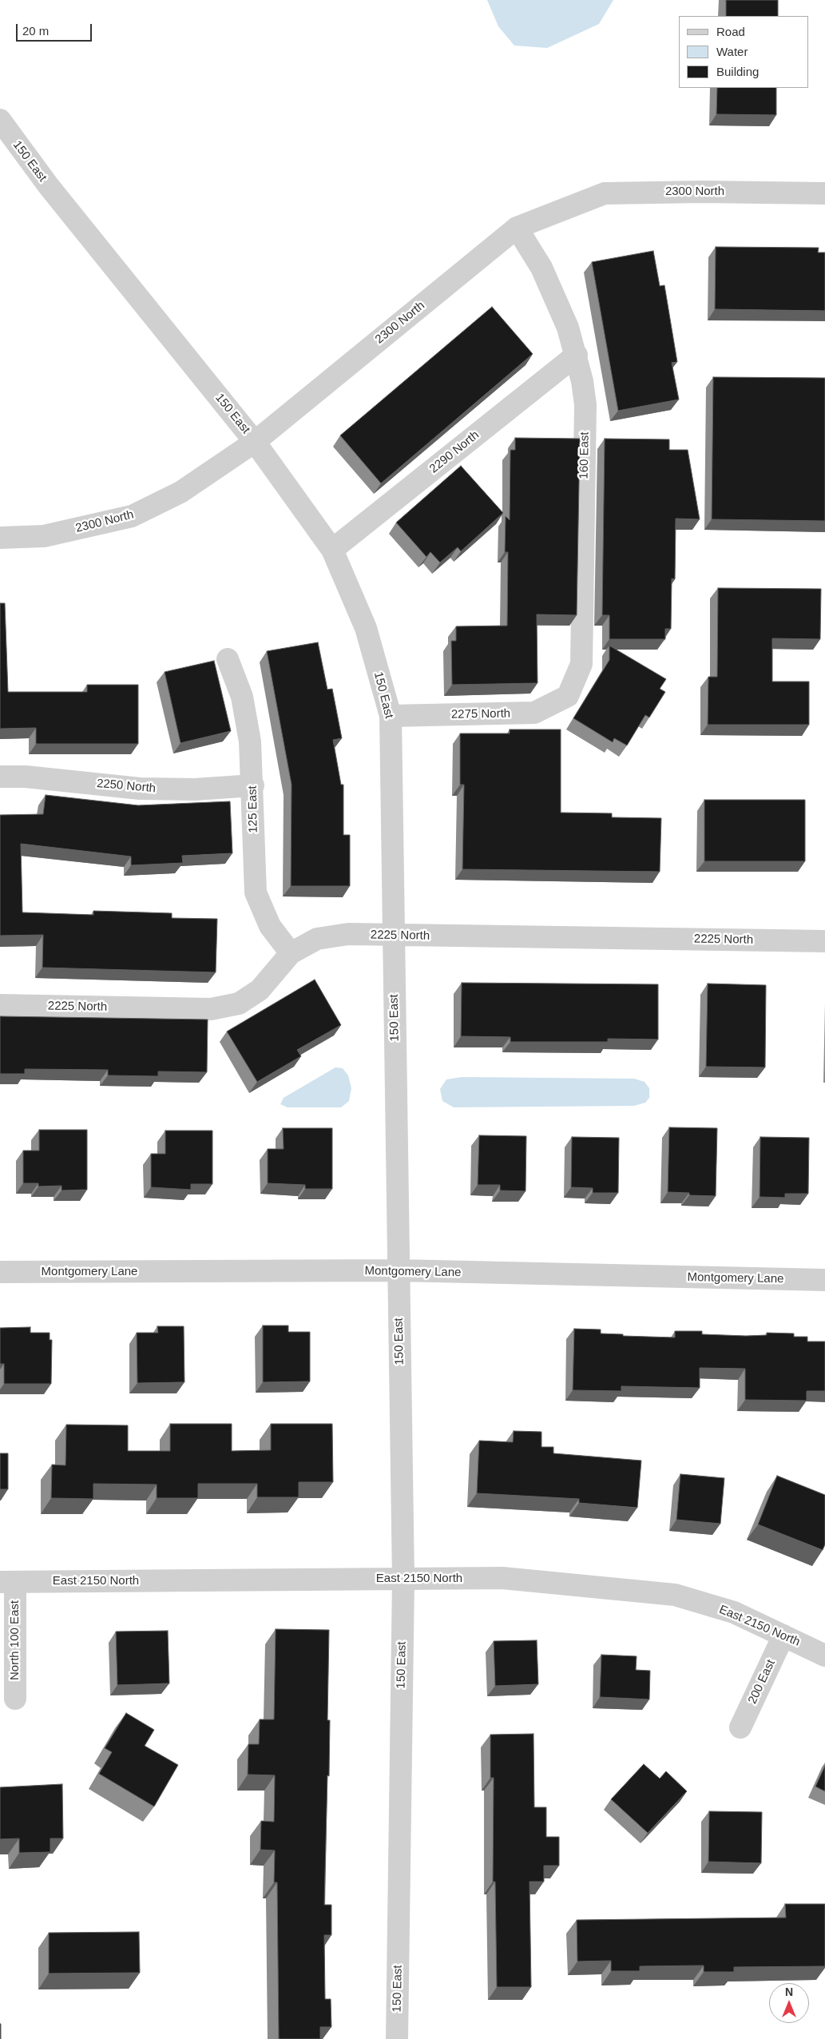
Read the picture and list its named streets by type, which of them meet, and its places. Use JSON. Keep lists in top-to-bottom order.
{
  "streets": {
    "street": [
      "150 East",
      "2300 North",
      "2290 North",
      "160 East",
      "2275 North",
      "2250 North",
      "125 East",
      "2225 North",
      "Montgomery Lane",
      "East 2150 North",
      "North 100 East",
      "200 East"
    ]
  },
  "crossings": [
    ["150 East", "2300 North"],
    ["150 East", "2290 North"],
    ["150 East", "2275 North"],
    ["150 East", "2225 North"],
    ["150 East", "Montgomery Lane"],
    ["150 East", "East 2150 North"],
    ["2300 North", "160 East"],
    ["2290 North", "160 East"],
    ["160 East", "2275 North"],
    ["2250 North", "125 East"],
    ["125 East", "2225 North"],
    ["East 2150 North", "North 100 East"],
    ["East 2150 North", "200 East"]
  ],
  "legend": ["Road", "Water", "Building"],
  "scale_bar": "20 m",
  "north": "top"
}
